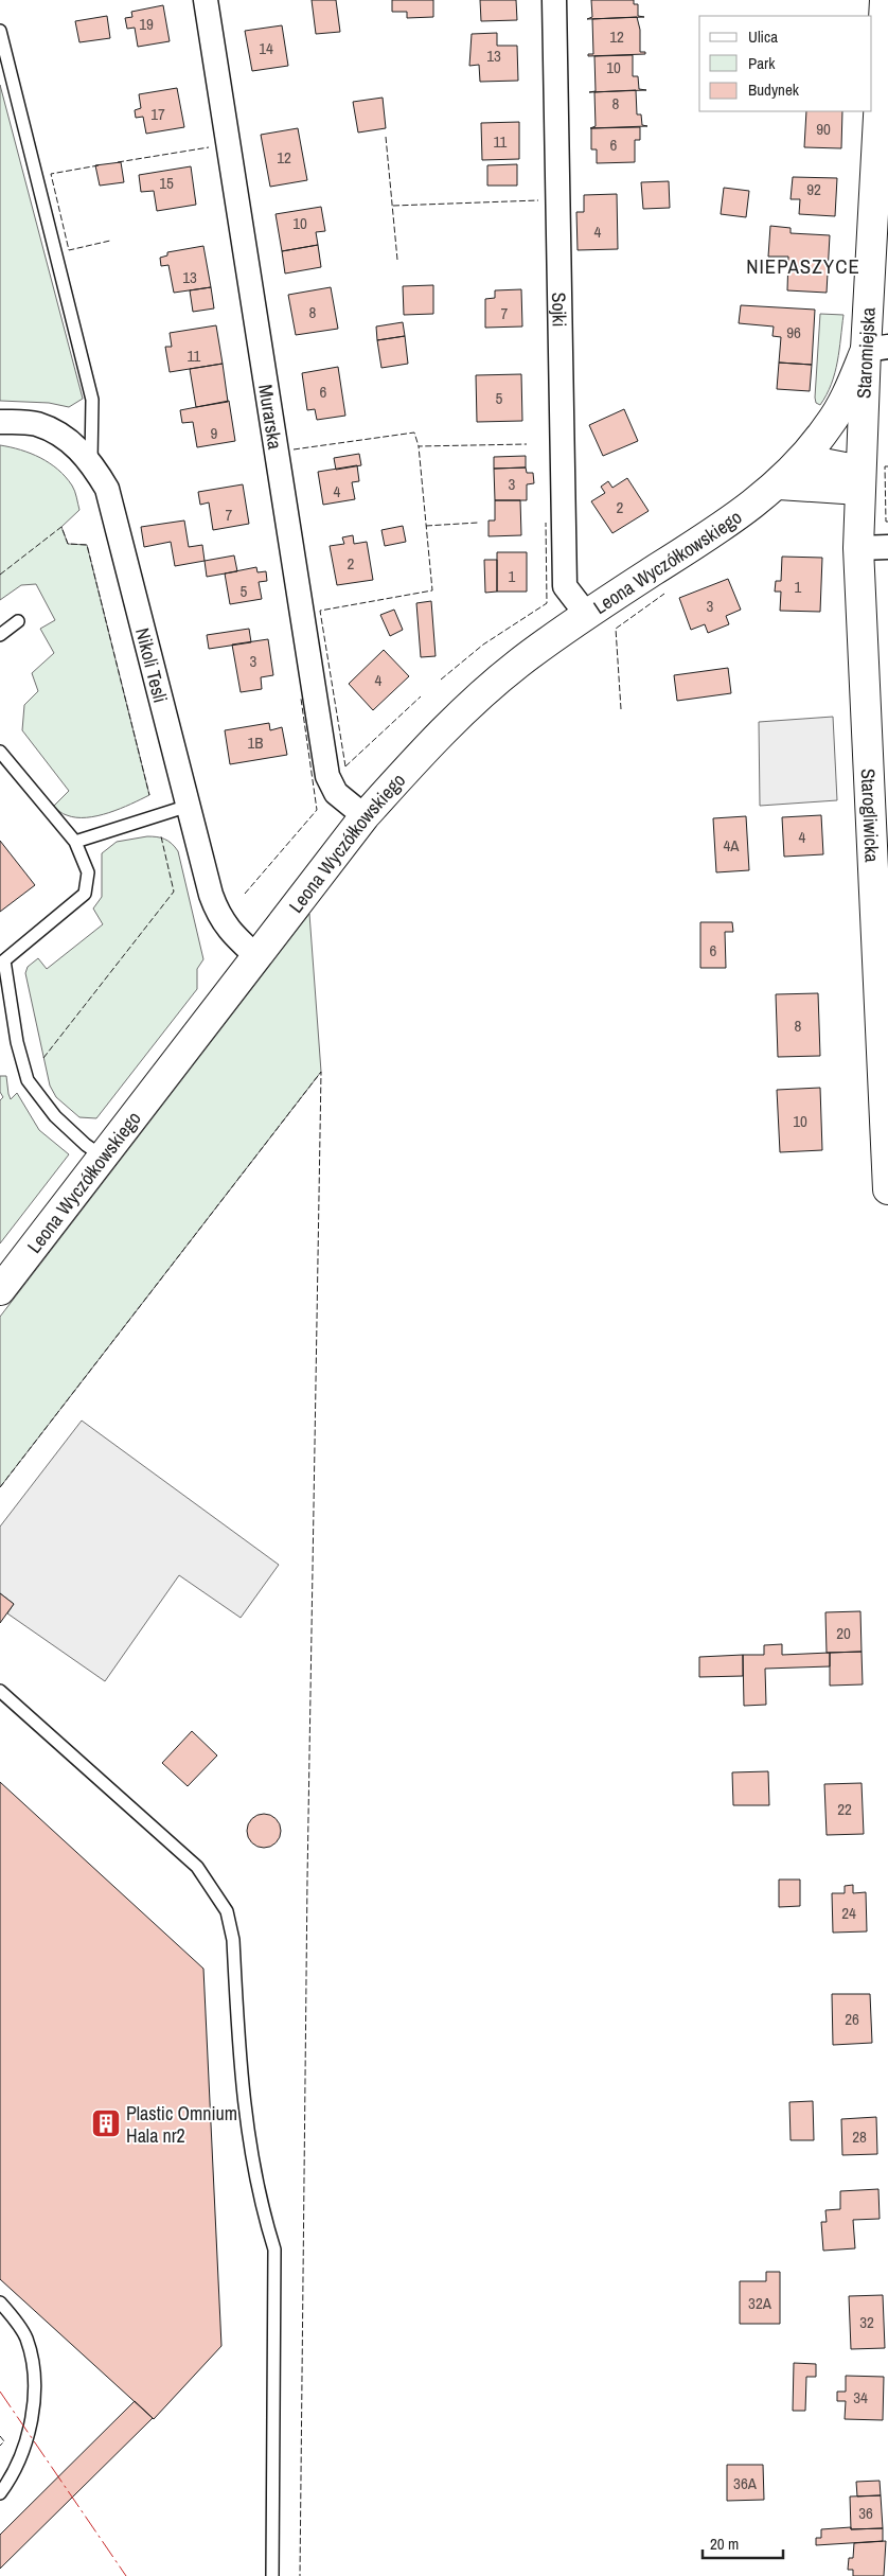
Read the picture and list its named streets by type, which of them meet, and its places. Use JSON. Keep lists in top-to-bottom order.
{
  "streets": {
    "street": [
      "Sojki",
      "Staromiejska",
      "Murarska",
      "Leona Wyczółkowskiego",
      "Nikoli Tesli",
      "Starogliwicka"
    ]
  },
  "crossings": [
    ["Sojki", "Leona Wyczółkowskiego"],
    ["Staromiejska", "Leona Wyczółkowskiego"],
    ["Staromiejska", "Starogliwicka"],
    ["Murarska", "Leona Wyczółkowskiego"],
    ["Leona Wyczółkowskiego", "Nikoli Tesli"]
  ],
  "districts": ["NIEPASZYCE"],
  "places": {
    "building": ["Plastic Omnium Hala nr2"]
  },
  "house_numbers": [
    "19",
    "12",
    "14",
    "13",
    "10",
    "8",
    "17",
    "90",
    "11",
    "6",
    "12",
    "15",
    "92",
    "10",
    "4",
    "13",
    "8",
    "7",
    "96",
    "11",
    "6",
    "5",
    "9",
    "3",
    "4",
    "2",
    "7",
    "2",
    "1",
    "1",
    "5",
    "3",
    "3",
    "4",
    "1B",
    "4",
    "4A",
    "6",
    "8",
    "10",
    "20",
    "22",
    "24",
    "26",
    "28",
    "32A",
    "32",
    "34",
    "36A",
    "36"
  ],
  "legend": ["Ulica", "Park", "Budynek"],
  "scale_bar": "20 m"
}
